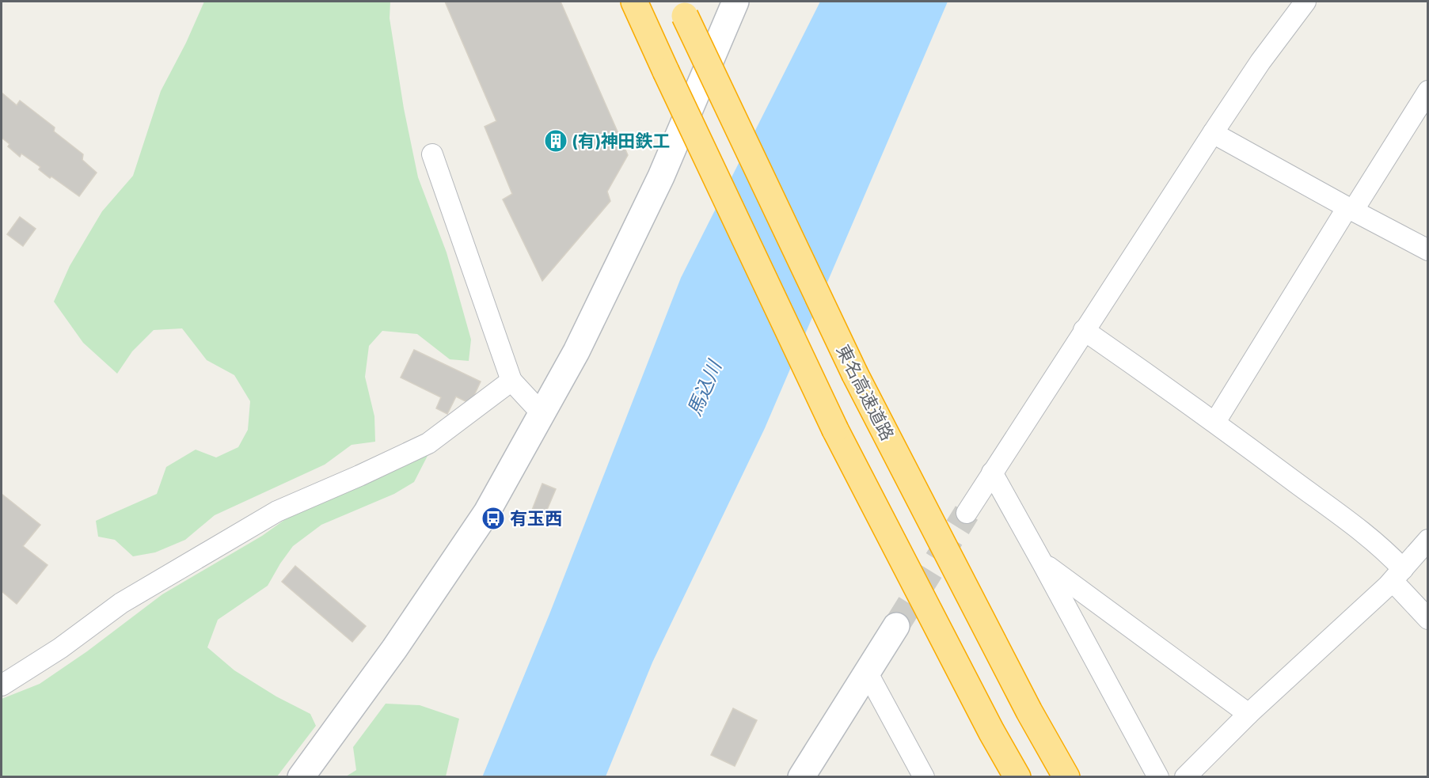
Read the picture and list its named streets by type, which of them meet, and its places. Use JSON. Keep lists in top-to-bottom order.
{
  "streets": {
    "highway": ["東名高速道路"]
  },
  "water": ["馬込川"],
  "places": {
    "building": ["(有)神田鉄工"],
    "bus stop": ["有玉西"]
  }
}
